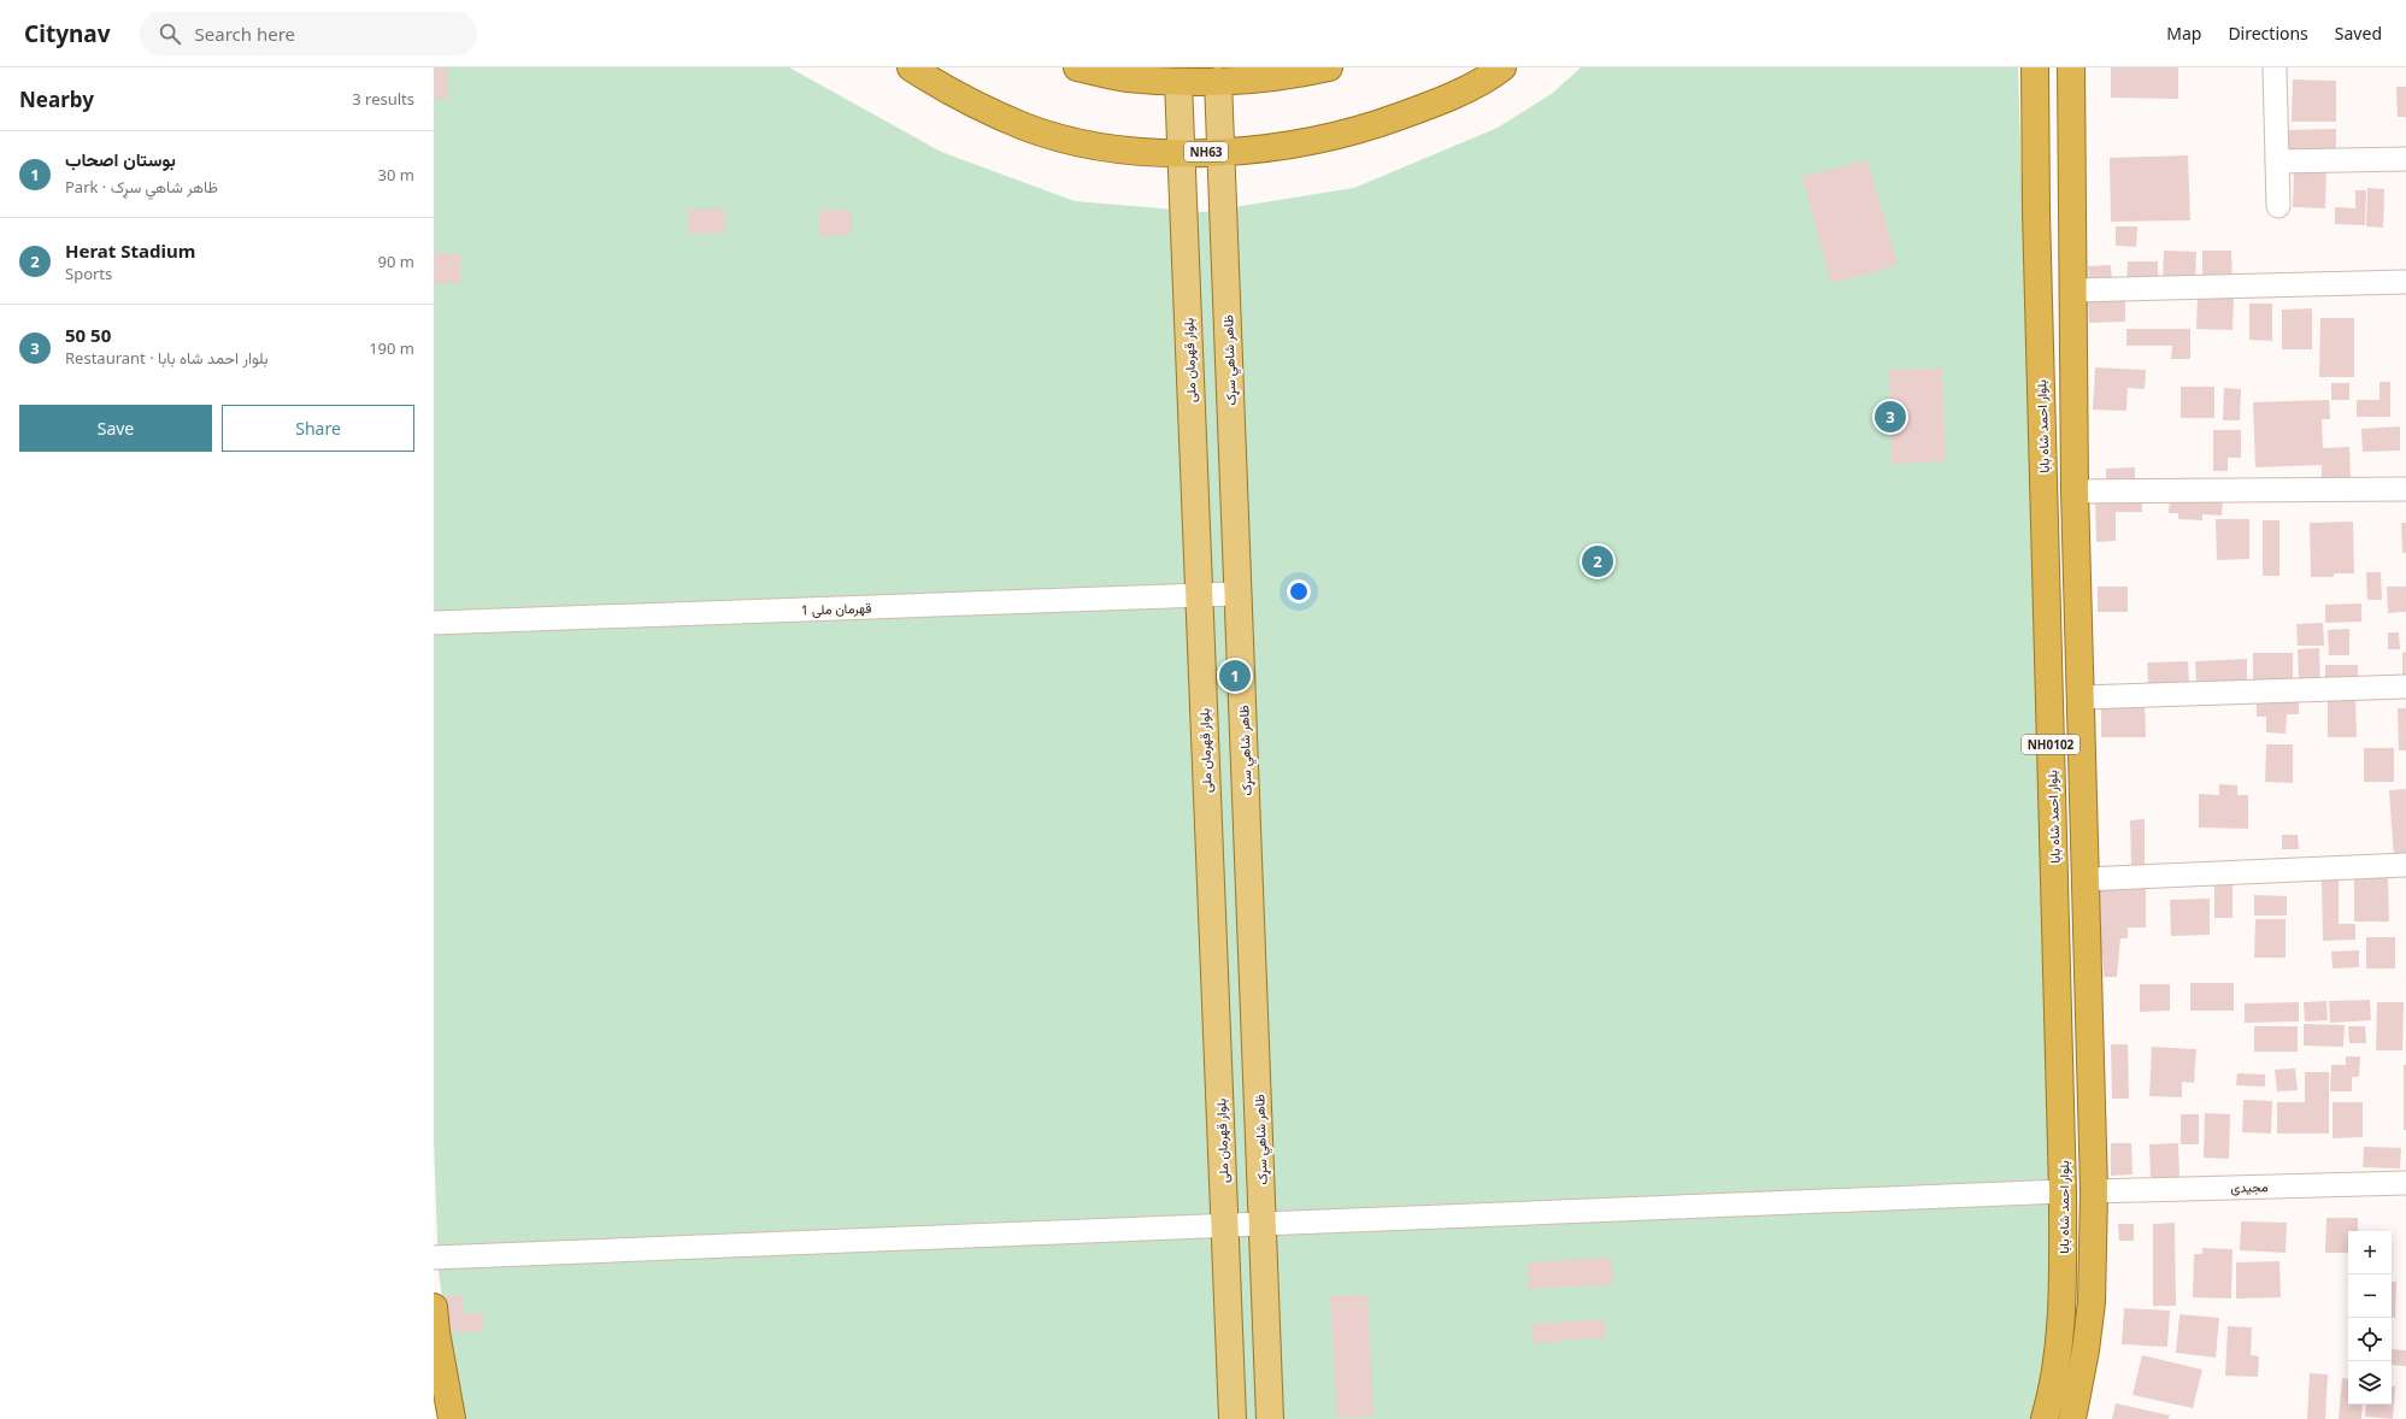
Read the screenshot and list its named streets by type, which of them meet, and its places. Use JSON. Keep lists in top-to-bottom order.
{
  "streets": {
    "highway": ["NH63", "بلوار احمد شاه بابا", "NH0102"],
    "main road": ["بلوار قهرمان ملی", "ظاهر شاهي سړک"],
    "street": ["قهرمان ملی 1", "مجیدی"]
  },
  "crossings": [
    ["NH63", "بلوار قهرمان ملی"],
    ["NH63", "ظاهر شاهي سړک"],
    ["بلوار قهرمان ملی", "قهرمان ملی 1"],
    ["ظاهر شاهي سړک", "قهرمان ملی 1"],
    ["NH0102", "مجیدی"]
  ],
  "page": {
    "header": "Citynav",
    "search": "Search here",
    "nav": ["Map", "Directions", "Saved"],
    "heading": ["Nearby", "3 results"],
    "list": [
      {
        "mark": "1",
        "name": "بوستان اصحاب",
        "note": "Park · ظاهر شاهي سړک",
        "value": "30 m"
      },
      {
        "mark": "2",
        "name": "Herat Stadium",
        "note": "Sports",
        "value": "90 m"
      },
      {
        "mark": "3",
        "name": "50 50",
        "note": "Restaurant · بلوار احمد شاه بابا",
        "value": "190 m"
      }
    ],
    "buttons": ["Save", "Share"],
    "pins": ["3", "2", "1"],
    "map_buttons": ["+", "−"]
  }
}
